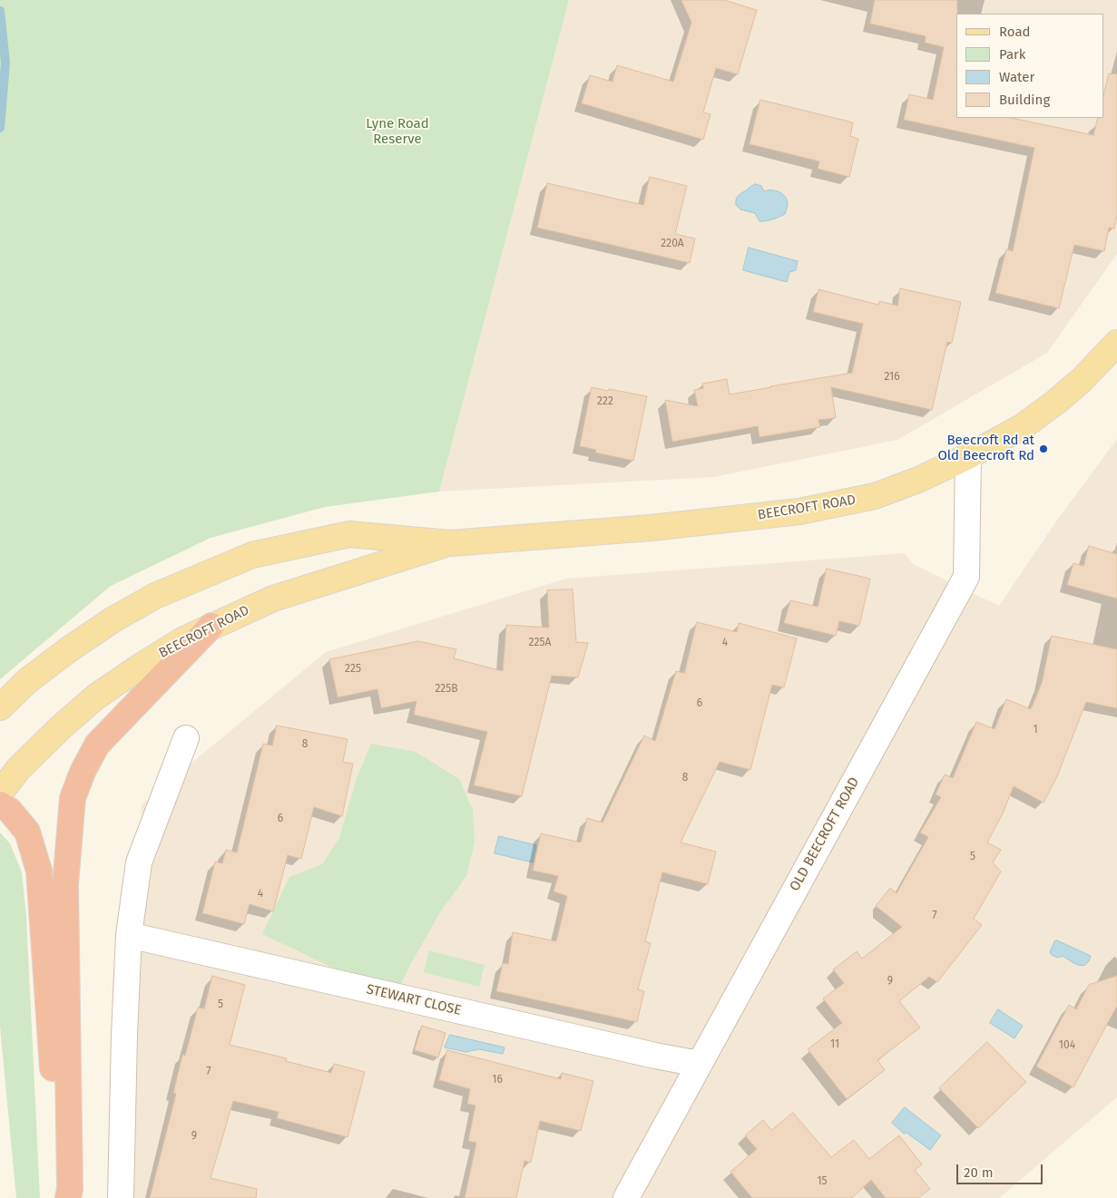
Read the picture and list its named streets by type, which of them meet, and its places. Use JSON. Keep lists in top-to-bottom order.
{
  "streets": {
    "main road": ["BEECROFT ROAD"],
    "street": ["OLD BEECROFT ROAD", "STEWART CLOSE"]
  },
  "crossings": [
    ["BEECROFT ROAD", "OLD BEECROFT ROAD"],
    ["OLD BEECROFT ROAD", "STEWART CLOSE"]
  ],
  "parks": ["Lyne Road Reserve"],
  "places": ["Beecroft Rd at Old Beecroft Rd"],
  "house_numbers": [
    "220A",
    "216",
    "222",
    "225A",
    "4",
    "225",
    "225B",
    "6",
    "1",
    "8",
    "8",
    "6",
    "5",
    "4",
    "7",
    "9",
    "5",
    "11",
    "104",
    "7",
    "16",
    "9",
    "15"
  ],
  "legend": [
    "Road",
    "Park",
    "Water",
    "Building"
  ],
  "scale_bar": "20 m"
}
